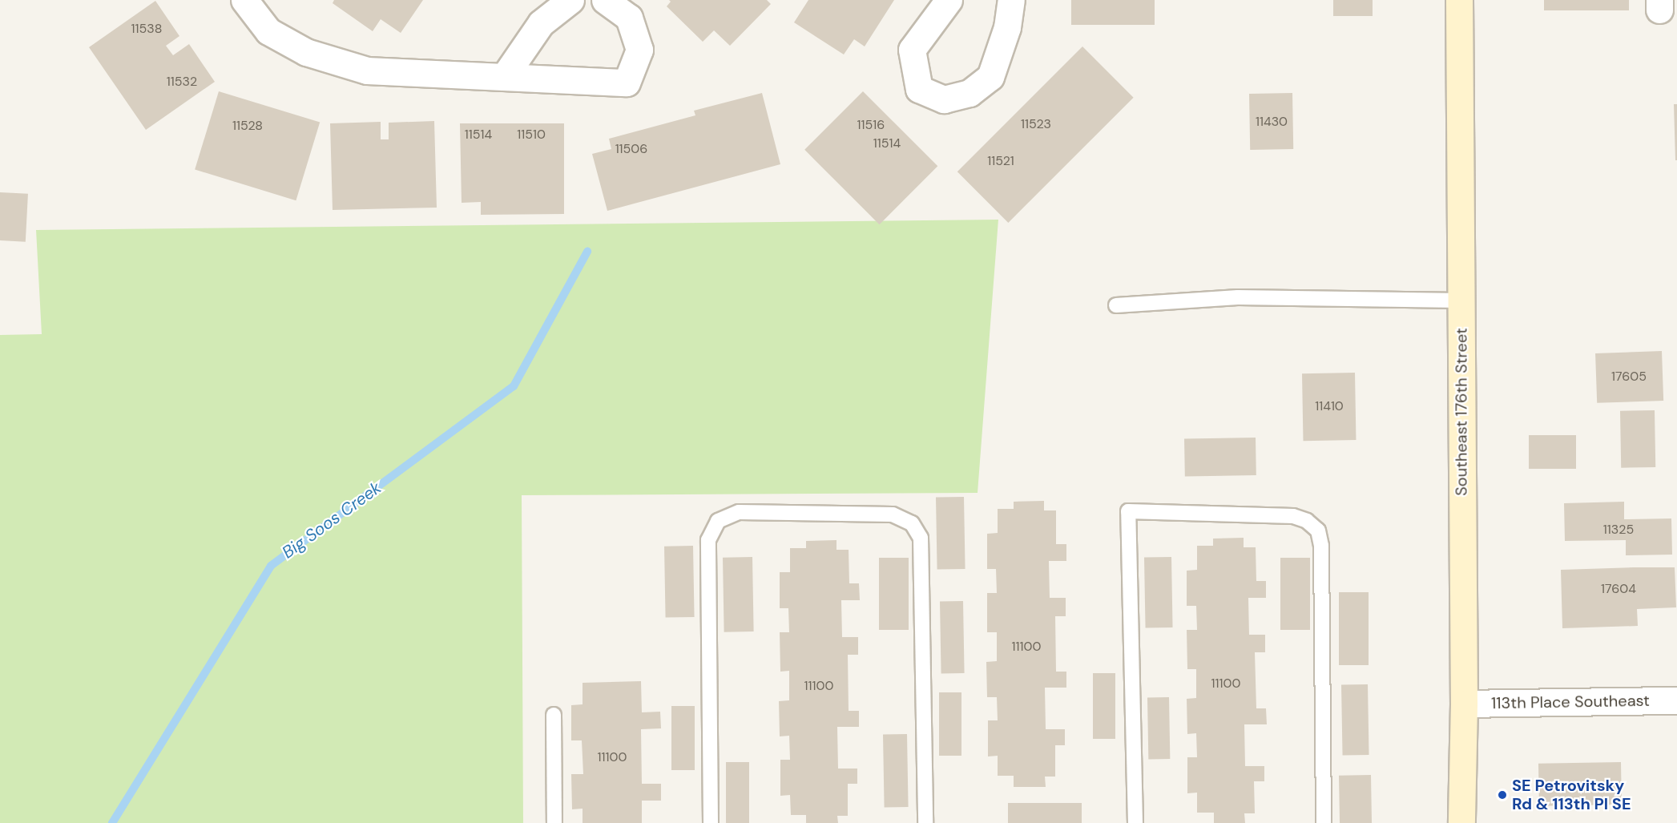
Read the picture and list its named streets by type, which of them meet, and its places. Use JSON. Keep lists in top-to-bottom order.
{
  "streets": {
    "main road": ["Southeast 176th Street"],
    "street": ["113th Place Southeast"]
  },
  "crossings": [
    ["Southeast 176th Street", "113th Place Southeast"]
  ],
  "water": ["Big Soos Creek"],
  "places": ["SE Petrovitsky Rd & 113th Pl SE"],
  "house_numbers": [
    "11538",
    "11532",
    "11430",
    "11523",
    "11516",
    "11528",
    "11514",
    "11510",
    "11514",
    "11506",
    "11521",
    "17605",
    "11410",
    "11325",
    "17604",
    "11100",
    "11100",
    "11100",
    "11100"
  ]
}
